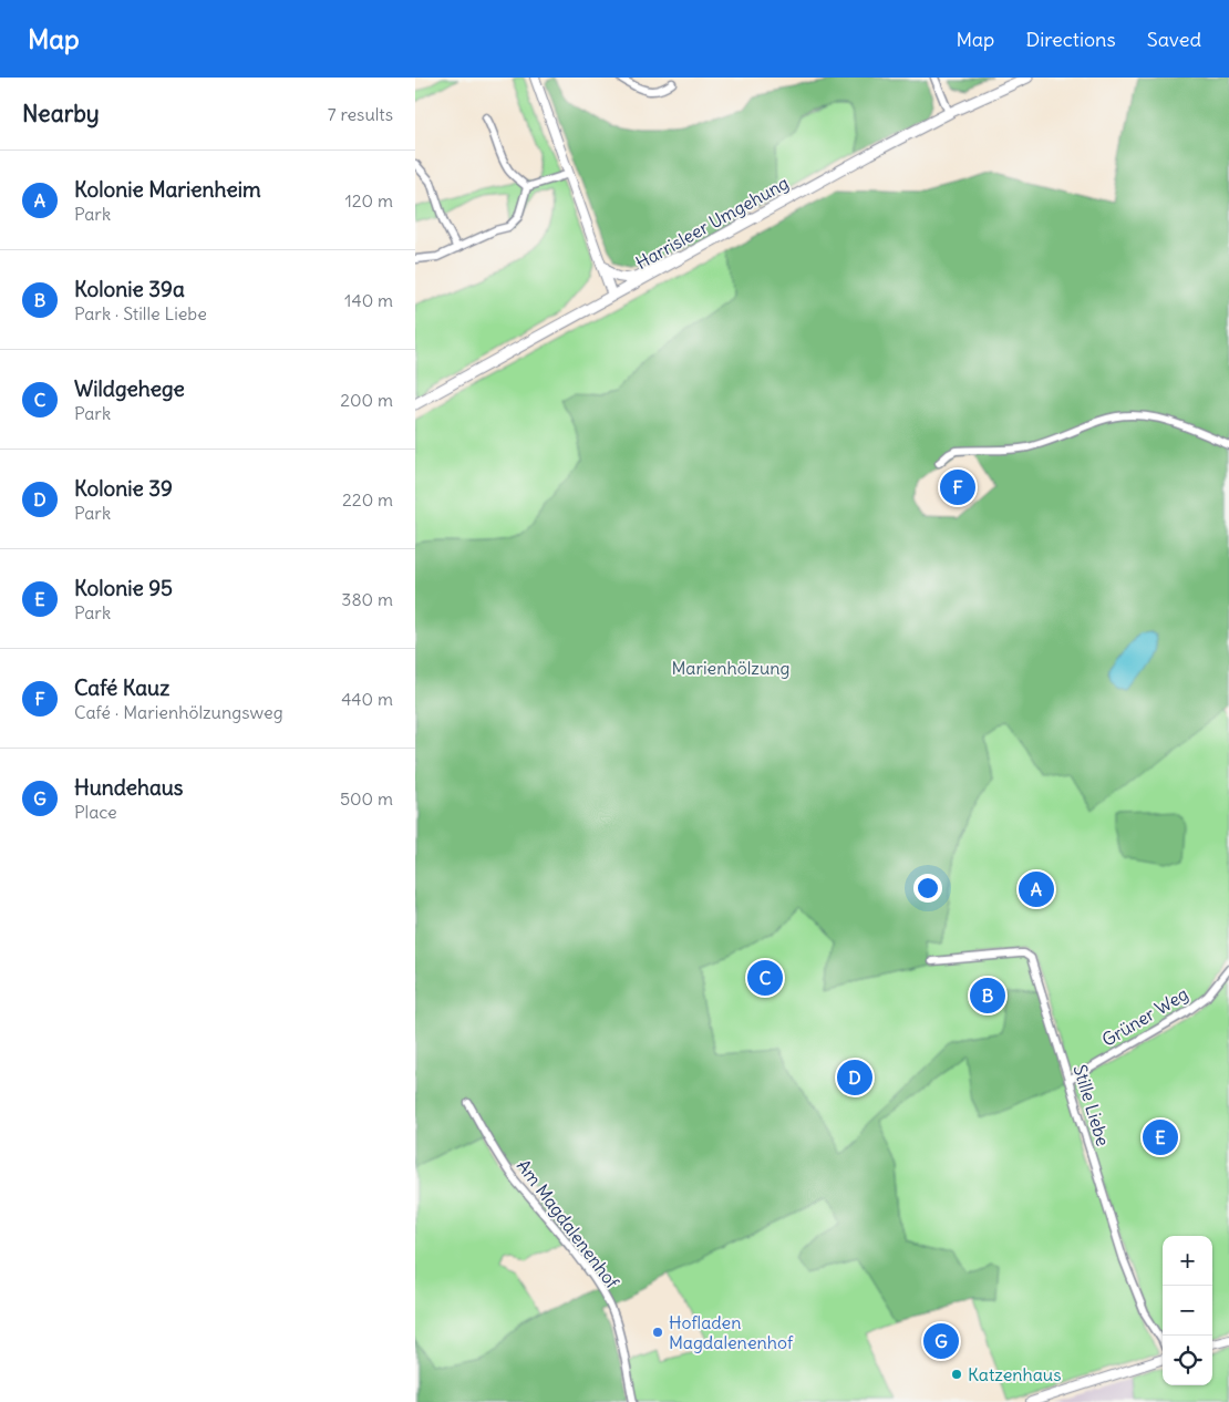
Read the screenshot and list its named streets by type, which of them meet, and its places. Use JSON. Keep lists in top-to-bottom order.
{
  "streets": {
    "main road": ["Harrisleer Umgehung"],
    "street": ["Grüner Weg", "Stille Liebe", "Am Magdalenenhof"]
  },
  "crossings": [
    ["Grüner Weg", "Stille Liebe"]
  ],
  "parks": ["Marienhölzung"],
  "places": ["Hofladen Magdalenenhof", "Katzenhaus"],
  "page": {
    "header": "Map",
    "nav": ["Map", "Directions", "Saved"],
    "heading": ["Nearby", "7 results"],
    "list": [
      {
        "mark": "A",
        "name": "Kolonie Marienheim",
        "note": "Park",
        "value": "120 m"
      },
      {
        "mark": "B",
        "name": "Kolonie 39a",
        "note": "Park · Stille Liebe",
        "value": "140 m"
      },
      {
        "mark": "C",
        "name": "Wildgehege",
        "note": "Park",
        "value": "200 m"
      },
      {
        "mark": "D",
        "name": "Kolonie 39",
        "note": "Park",
        "value": "220 m"
      },
      {
        "mark": "E",
        "name": "Kolonie 95",
        "note": "Park",
        "value": "380 m"
      },
      {
        "mark": "F",
        "name": "Café Kauz",
        "note": "Café · Marienhölzungsweg",
        "value": "440 m"
      },
      {
        "mark": "G",
        "name": "Hundehaus",
        "note": "Place",
        "value": "500 m"
      }
    ],
    "pins": [
      "F",
      "A",
      "C",
      "B",
      "D",
      "E",
      "G"
    ],
    "map_buttons": ["+", "−"]
  }
}
